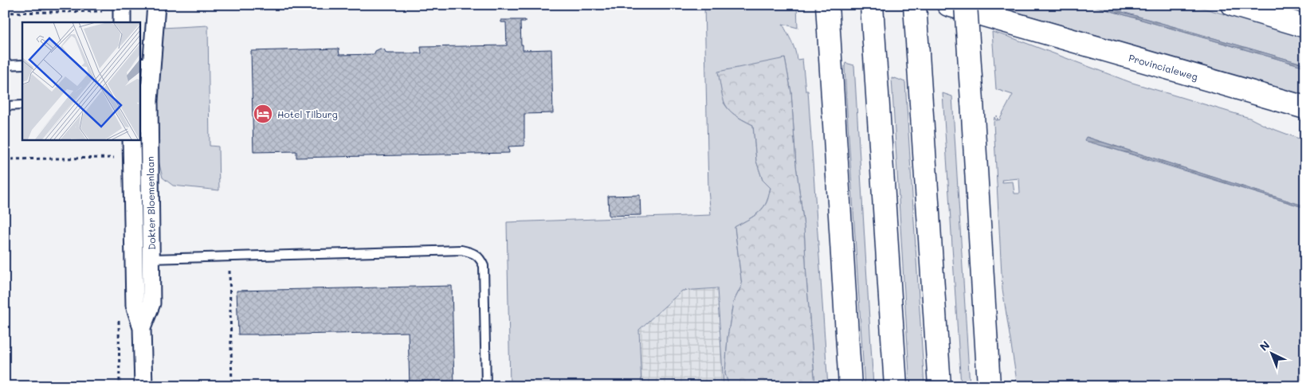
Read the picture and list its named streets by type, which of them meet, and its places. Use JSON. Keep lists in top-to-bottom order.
{
  "streets": {
    "highway": ["Provincialeweg"],
    "street": ["Dokter Bloemenlaan"]
  },
  "places": {
    "hotel": ["Hotel Tilburg"]
  },
  "north": "top left"
}
